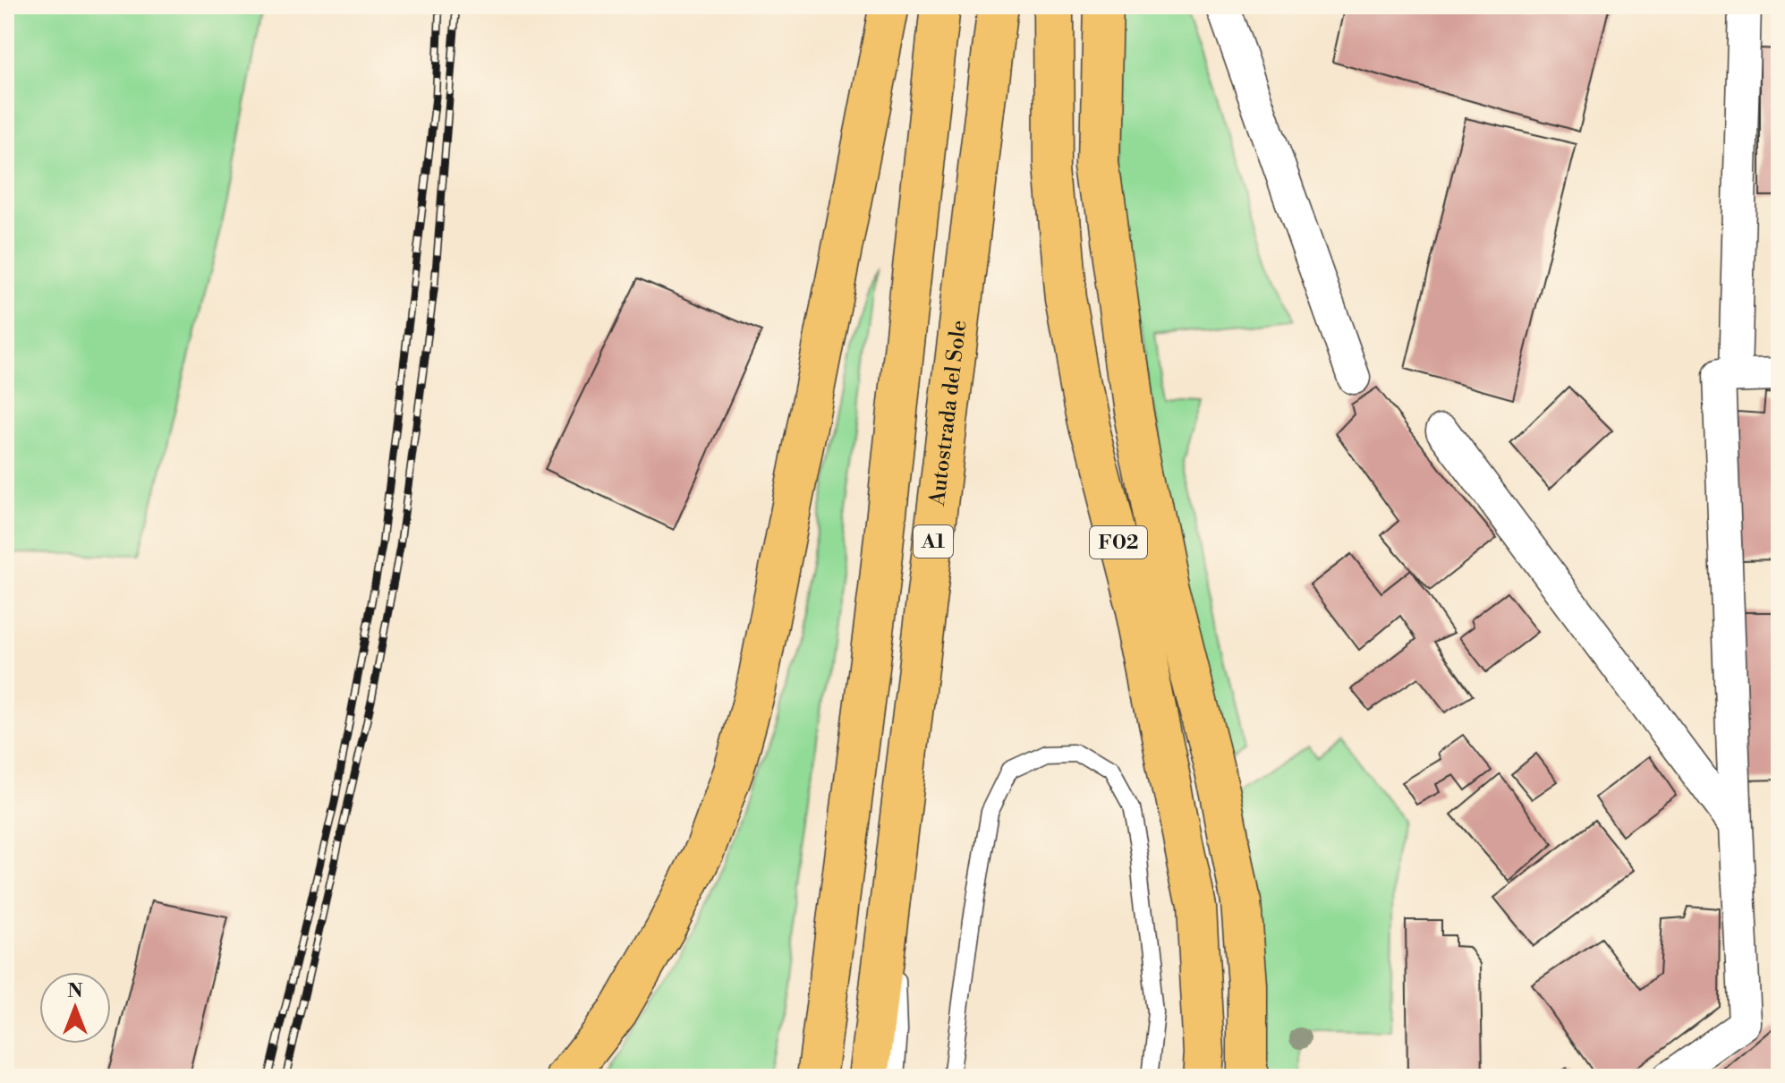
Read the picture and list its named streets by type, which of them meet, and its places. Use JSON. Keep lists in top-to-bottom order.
{
  "streets": {
    "highway": ["Autostrada del Sole", "A1", "F02"]
  },
  "north": "top"
}
